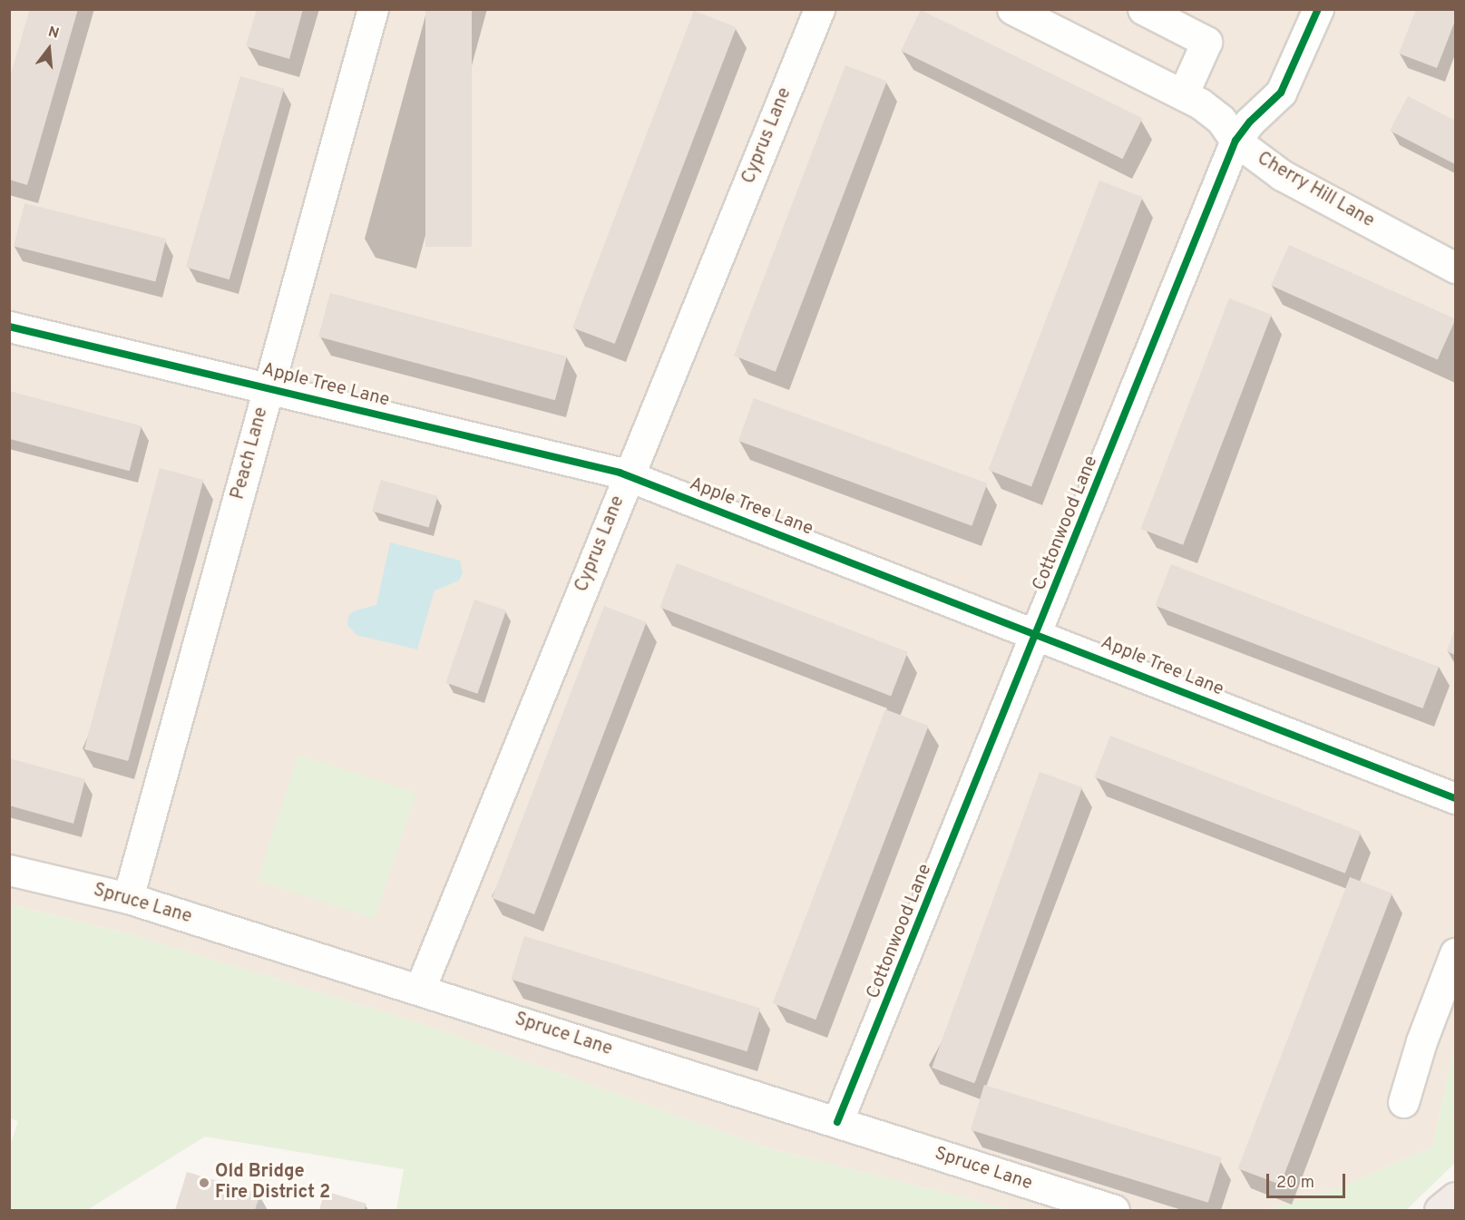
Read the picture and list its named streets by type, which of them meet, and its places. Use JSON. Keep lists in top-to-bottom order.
{
  "streets": {
    "street": [
      "Cyprus Lane",
      "Cherry Hill Lane",
      "Apple Tree Lane",
      "Peach Lane",
      "Cottonwood Lane",
      "Spruce Lane"
    ]
  },
  "crossings": [
    ["Cyprus Lane", "Apple Tree Lane"],
    ["Cyprus Lane", "Spruce Lane"],
    ["Cherry Hill Lane", "Cottonwood Lane"],
    ["Apple Tree Lane", "Peach Lane"],
    ["Apple Tree Lane", "Cottonwood Lane"],
    ["Peach Lane", "Spruce Lane"],
    ["Cottonwood Lane", "Spruce Lane"]
  ],
  "places": ["Old Bridge Fire District 2"],
  "scale_bar": "20 m",
  "north": "top"
}
